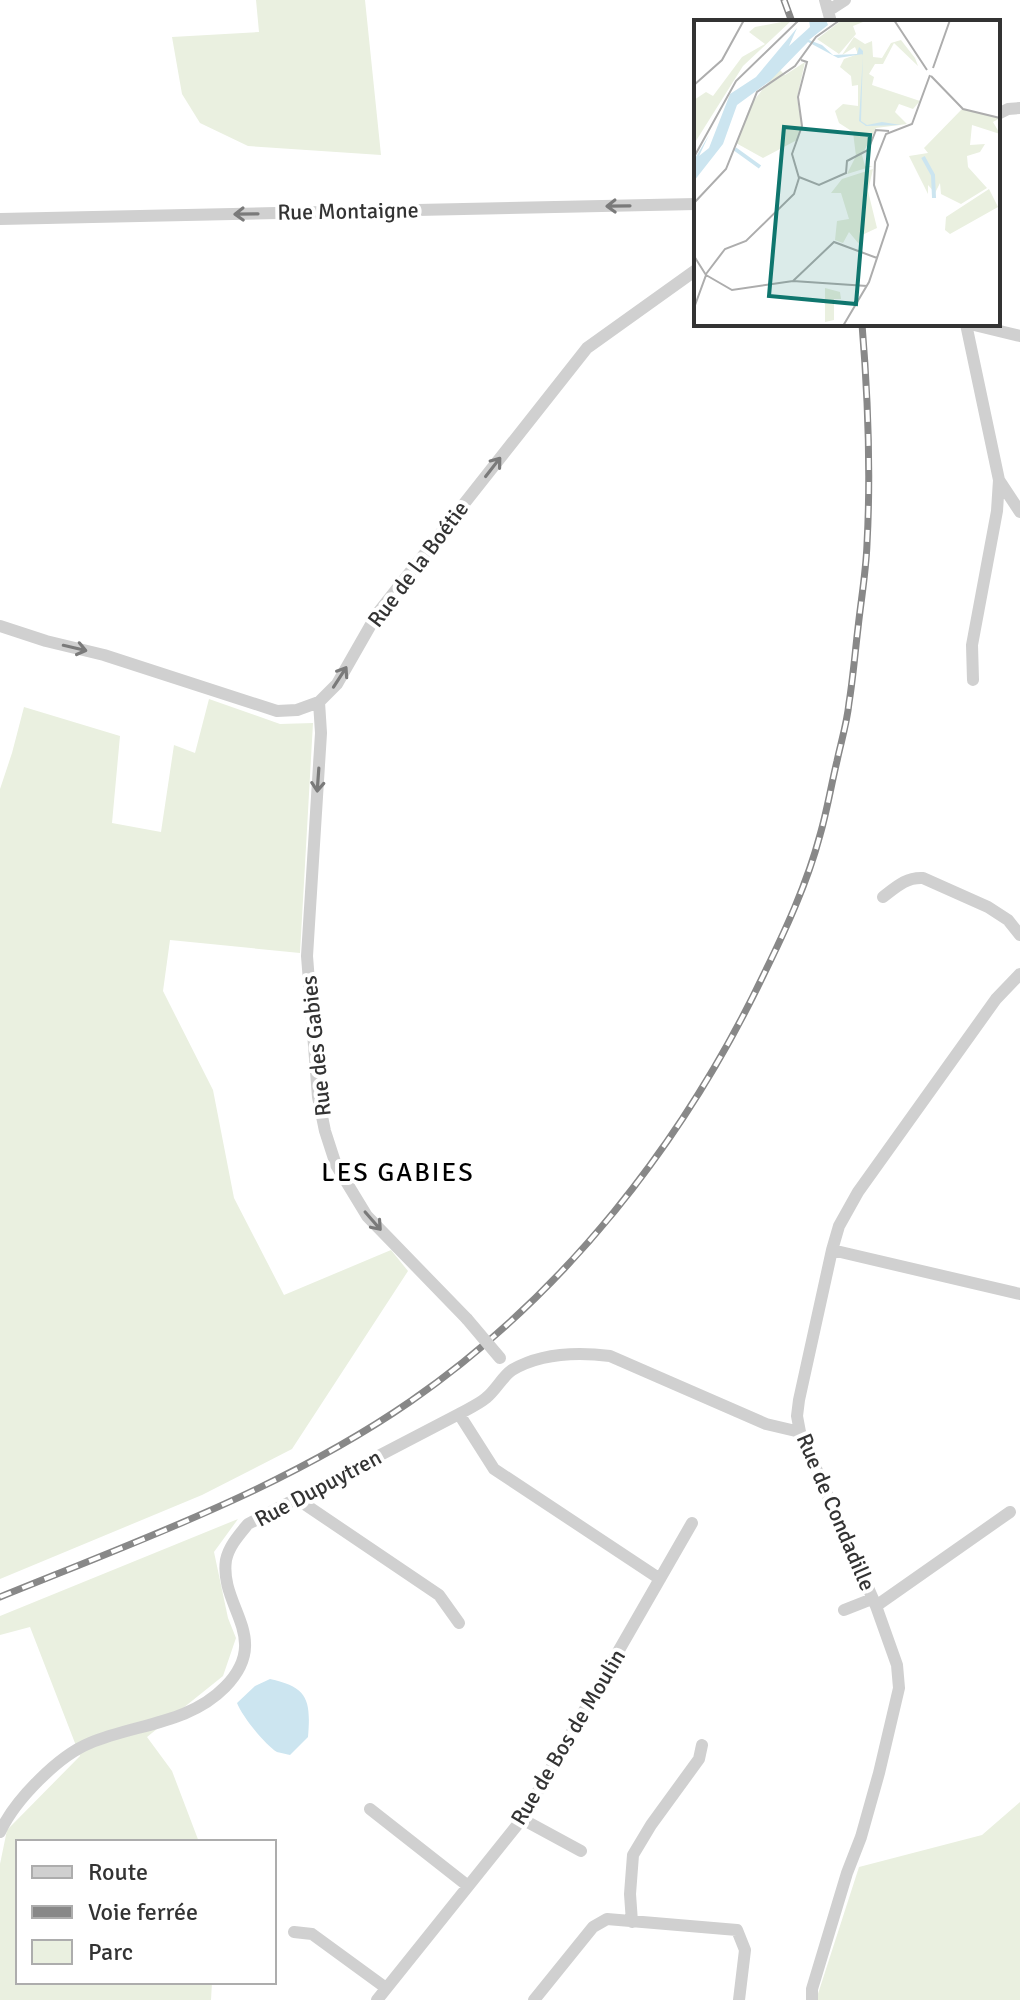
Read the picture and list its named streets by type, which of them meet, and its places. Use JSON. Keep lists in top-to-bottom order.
{
  "streets": {
    "street": [
      "Rue Montaigne",
      "Rue de la Boétie",
      "Rue des Gabies",
      "Rue Dupuytren",
      "Rue de Condadille",
      "Rue de Bos de Moulin"
    ]
  },
  "crossings": [
    ["Rue de la Boétie", "Rue des Gabies"],
    ["Rue des Gabies", "Rue Dupuytren"],
    ["Rue Dupuytren", "Rue de Condadille"]
  ],
  "one_way": ["Rue Montaigne", "Rue de la Boétie", "Rue des Gabies"],
  "districts": ["LES GABIES"],
  "legend": ["Route", "Voie ferrée", "Parc"]
}
